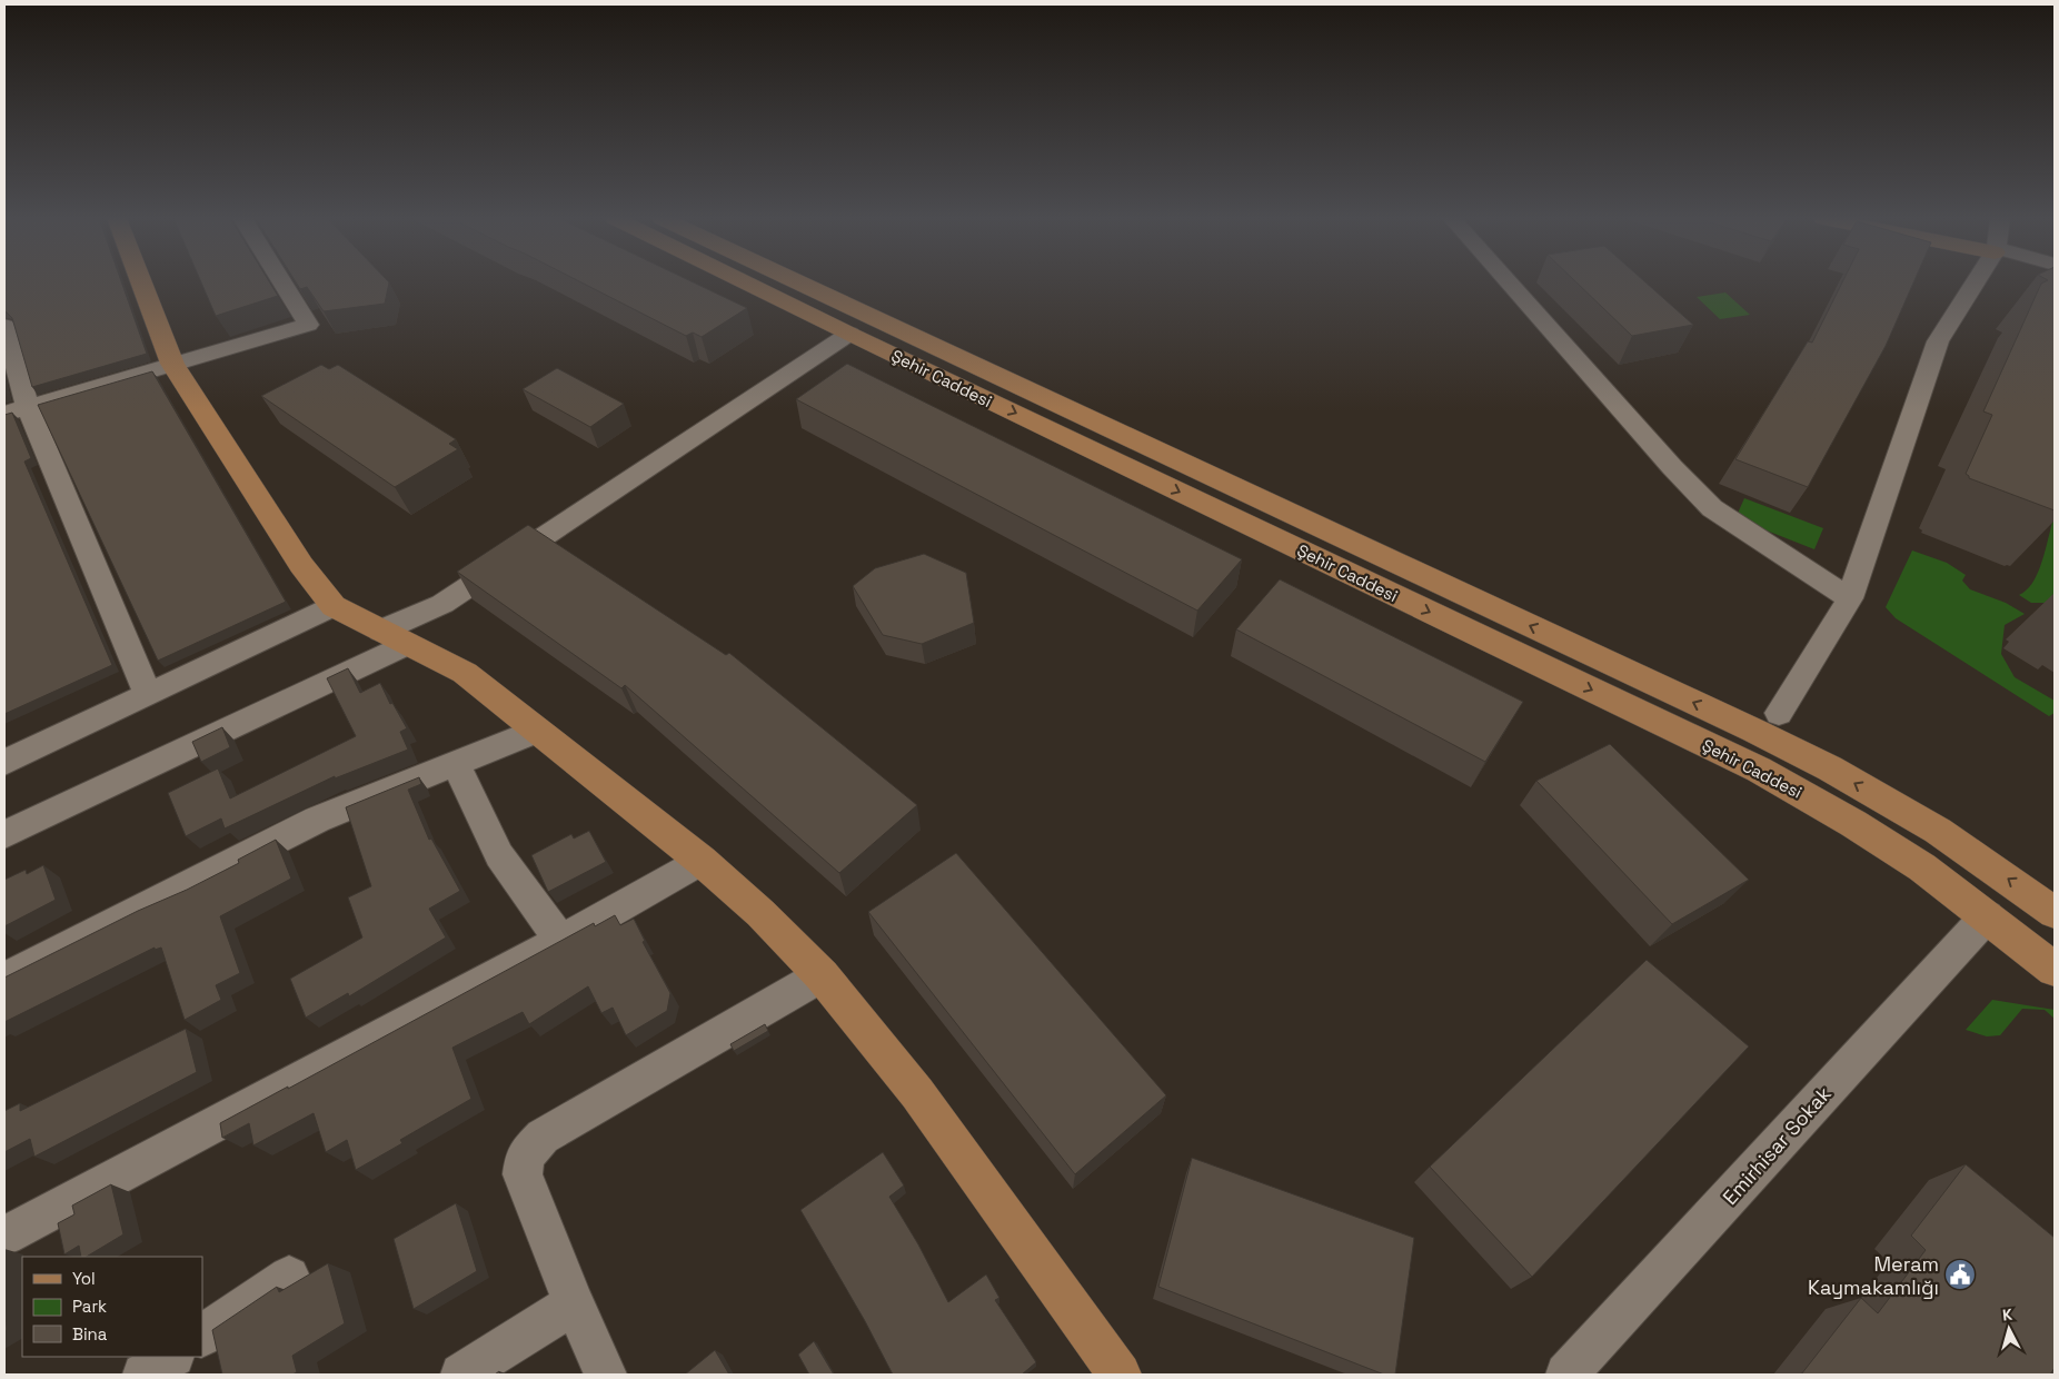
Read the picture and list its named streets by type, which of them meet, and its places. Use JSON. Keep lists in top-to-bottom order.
{
  "streets": {
    "main road": ["Şehir Caddesi"],
    "street": ["Emirhisar Sokak"]
  },
  "crossings": [
    ["Şehir Caddesi", "Emirhisar Sokak"]
  ],
  "places": {
    "public building": ["Meram Kaymakamlığı"]
  },
  "legend": ["Yol", "Park", "Bina"],
  "north": "top"
}
